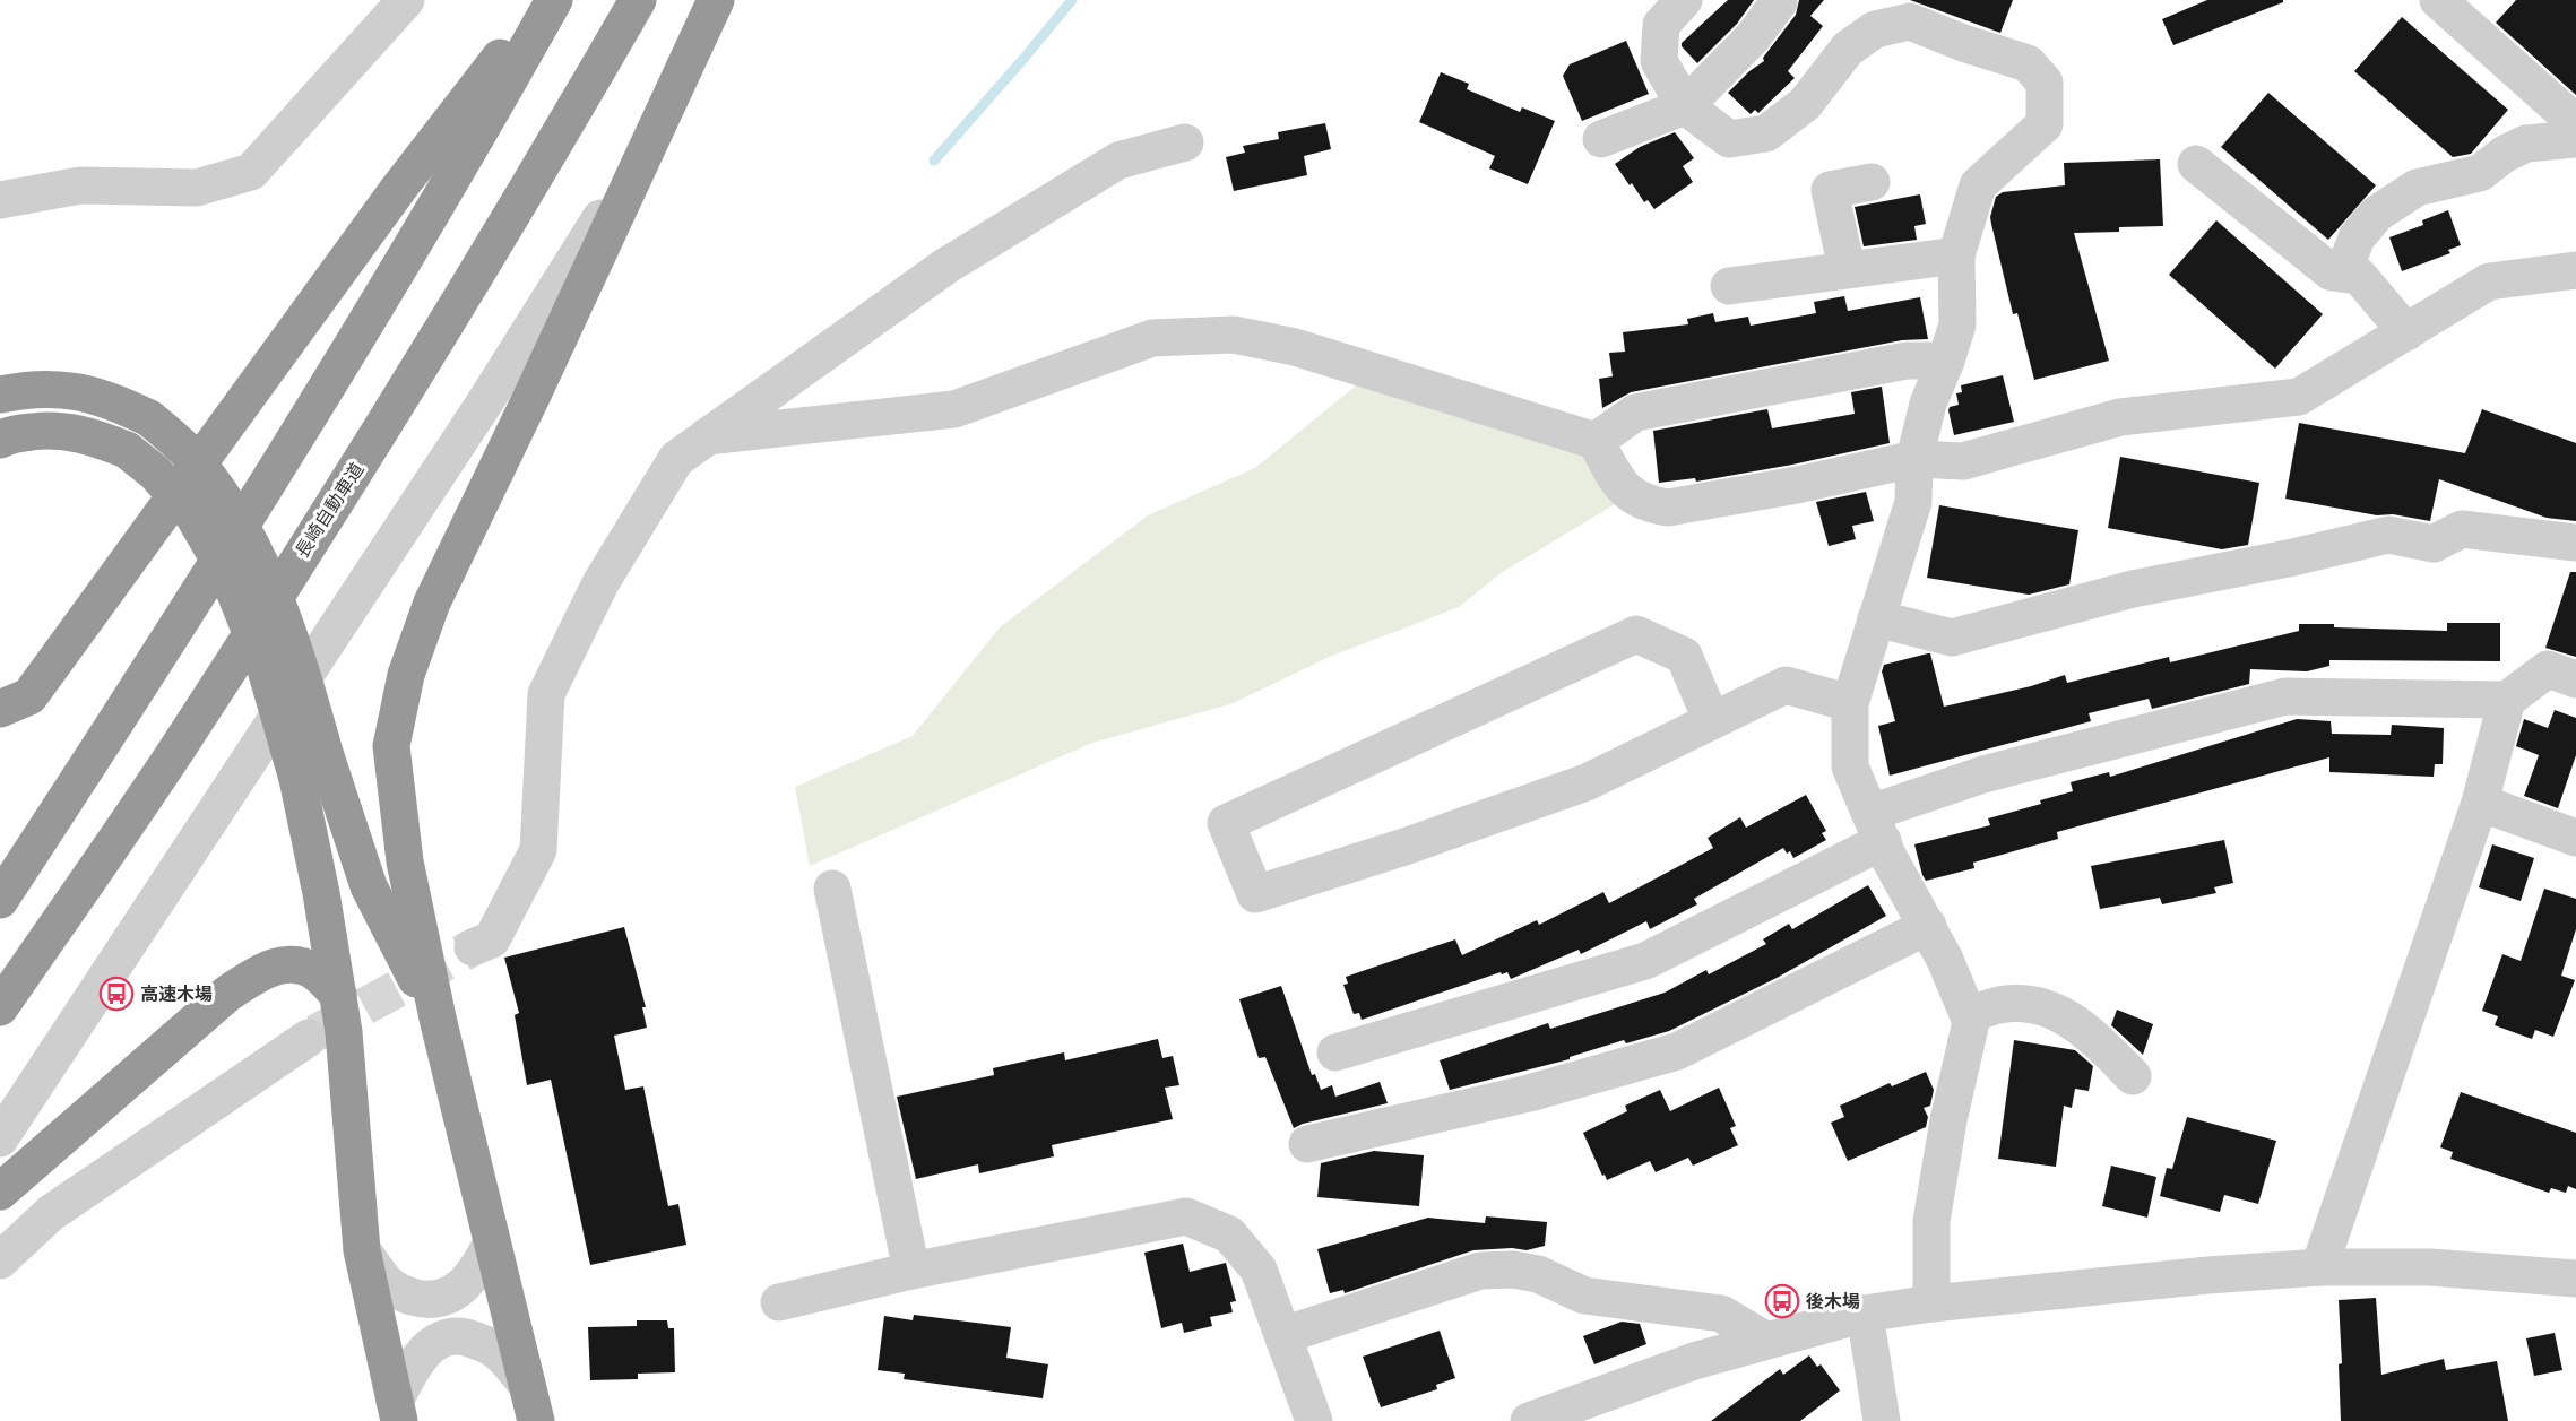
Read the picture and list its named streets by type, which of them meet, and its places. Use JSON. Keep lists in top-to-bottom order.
{
  "streets": {
    "highway": ["長崎自動車道"]
  },
  "places": {
    "bus stop": ["高速木場", "後木場"]
  }
}
